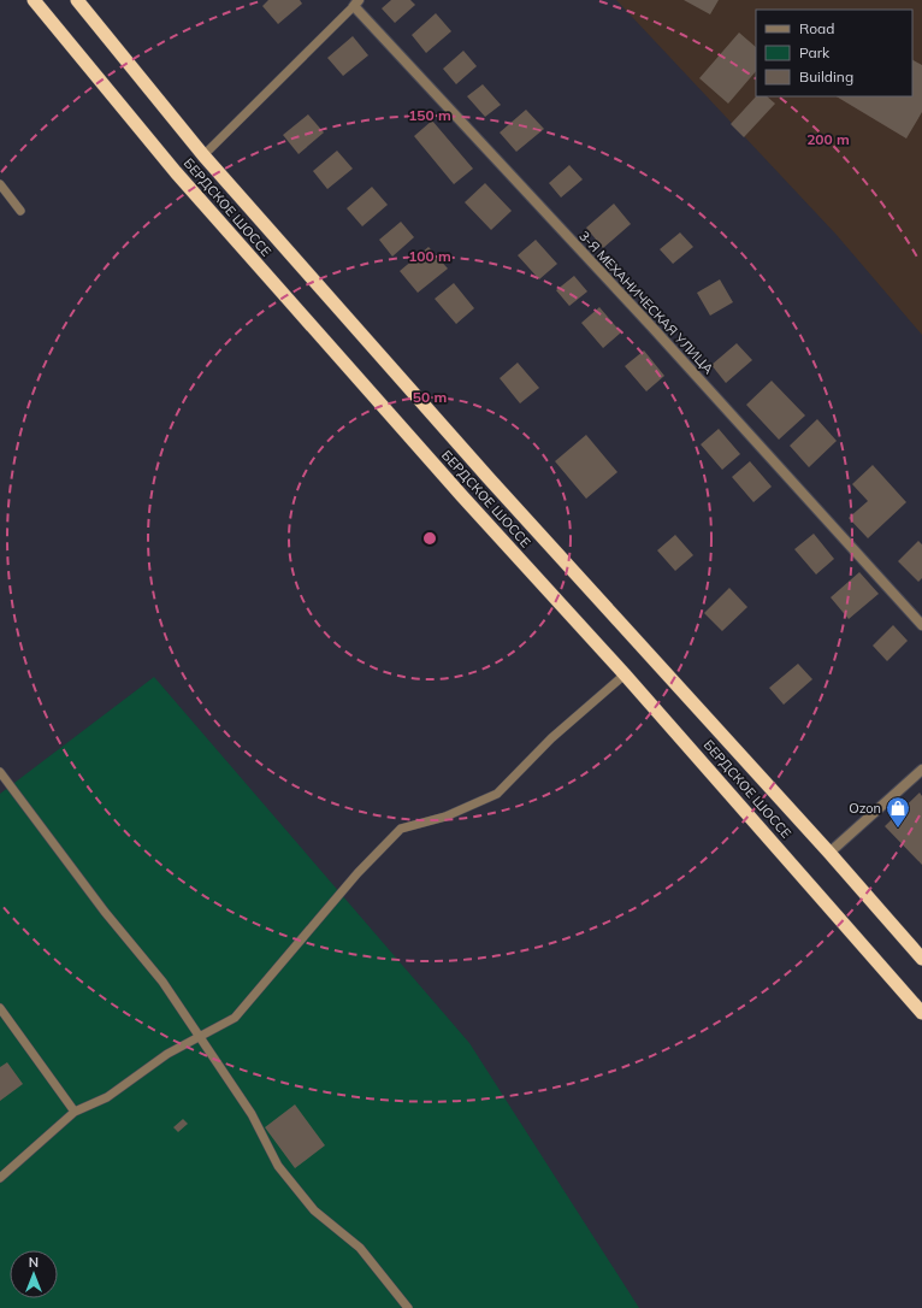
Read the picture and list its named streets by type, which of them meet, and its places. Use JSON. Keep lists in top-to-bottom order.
{
  "streets": {
    "highway": ["БЕРДСКОЕ ШОССЕ"],
    "street": ["3-Я МЕХАНИЧЕСКАЯ УЛИЦА"]
  },
  "places": {
    "shop": ["Ozon"]
  },
  "legend": ["Road", "Park", "Building"],
  "north": "top",
  "rings": [
    "150 m",
    "200 m",
    "100 m",
    "50 m"
  ]
}
